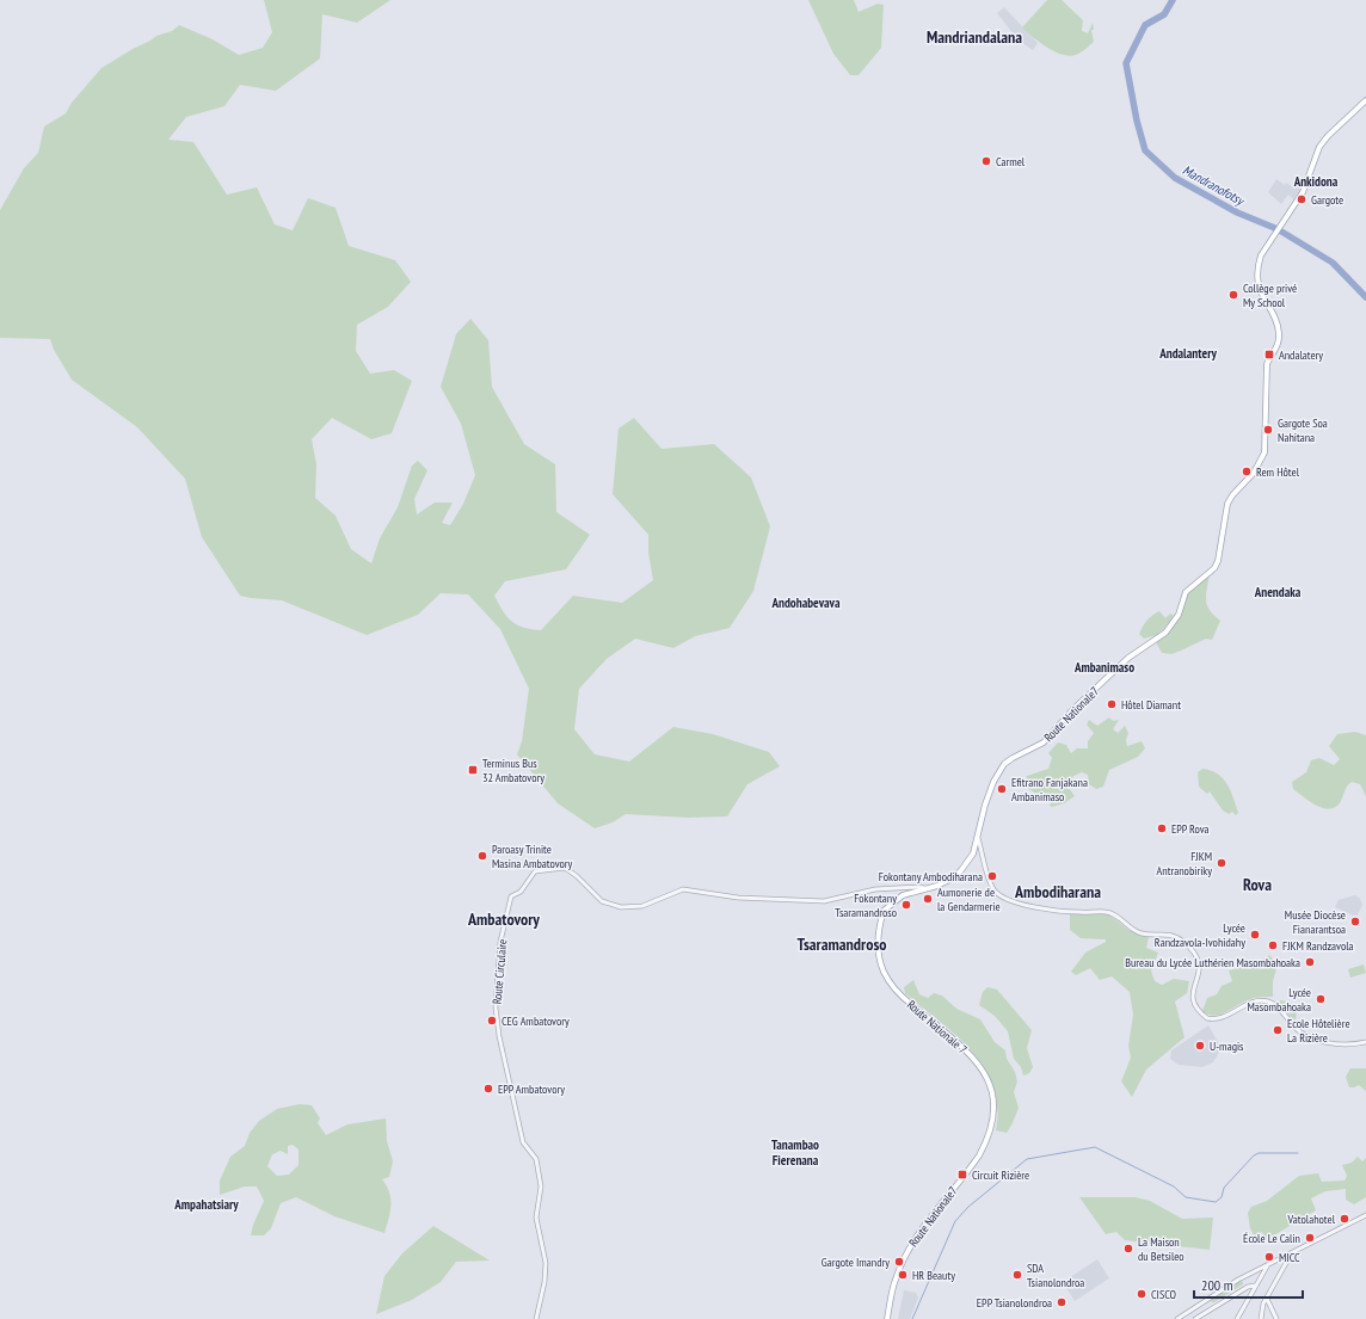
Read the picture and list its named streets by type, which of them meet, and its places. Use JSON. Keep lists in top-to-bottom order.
{
  "streets": {
    "main road": ["Route Nationale7", "Route Nationale 7"],
    "street": ["Route Circulaire"]
  },
  "crossings": [
    ["Route Nationale7", "Route Circulaire"],
    ["Route Nationale7", "Route Nationale 7"],
    ["Route Circulaire", "Route Nationale 7"]
  ],
  "districts": [
    "Mandriandalana",
    "Ankidona",
    "Andalantery",
    "Anendaka",
    "Andohabevava",
    "Ambanimaso",
    "Rova",
    "Ambodiharana",
    "Ambatovory",
    "Tsaramandroso",
    "Tanambao Fierenana",
    "Ampahatsiary"
  ],
  "water": ["Mandranofotsy"],
  "places": {
    "other": [
      "Carmel",
      "Gargote",
      "Collège privé My School",
      "Gargote Soa Nahitana",
      "Rem Hôtel",
      "Hôtel Diamant",
      "Efitrano Fanjakana Ambanimaso",
      "EPP Rova",
      "Paroasy Trinite Masina Ambatovory",
      "FJKM Antranobiriky",
      "Fokontany Ambodiharana",
      "Aumonerie de la Gendarmerie",
      "Fokontany Tsaramandroso",
      "Musée Diocèse Fianarantsoa",
      "Lycée Randzavola-Ivohidahy",
      "FJKM Randzavola",
      "Bureau du Lycée Luthérien Masombahoaka",
      "Lycée Masombahoaka",
      "CEG Ambatovory",
      "Ecole Hôtelière La Rizière",
      "U-magis",
      "EPP Ambatovory",
      "Vatolahotel",
      "École Le Calin",
      "La Maison du Betsileo",
      "MICC",
      "Gargote Imandry",
      "HR Beauty",
      "SDA Tsianolondroa",
      "CISCO",
      "EPP Tsianolondroa"
    ],
    "transit": ["Andalatery", "Terminus Bus 32 Ambatovory", "Circuit Rizière"]
  },
  "scale_bar": "200 m"
}
